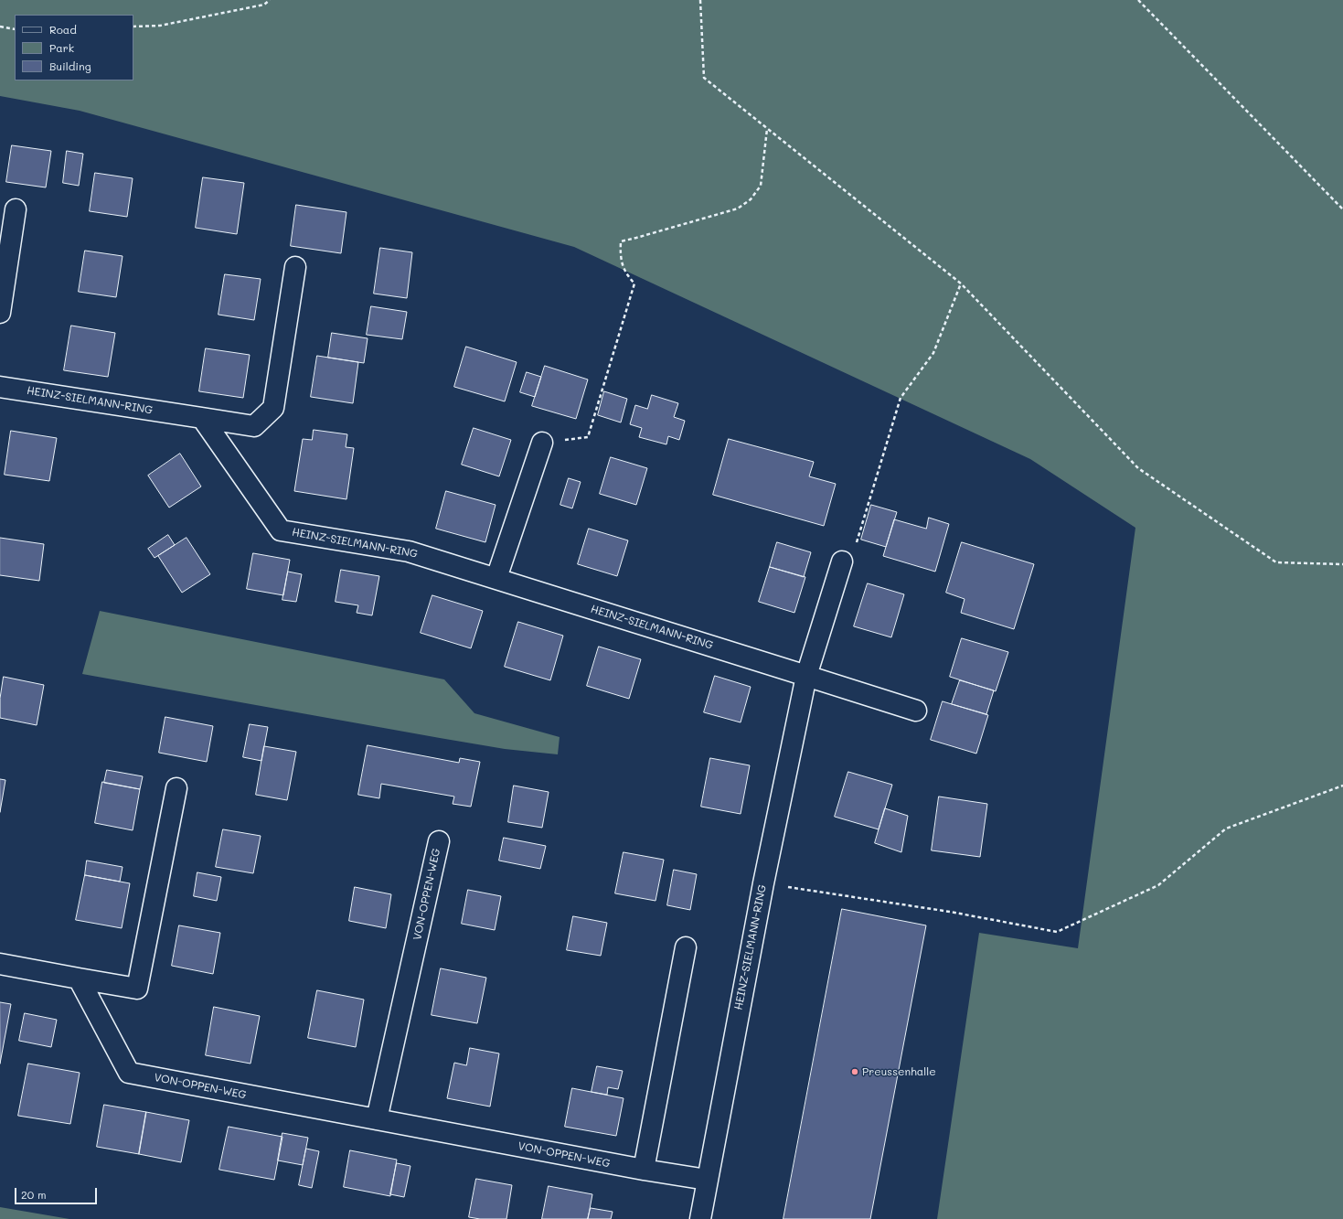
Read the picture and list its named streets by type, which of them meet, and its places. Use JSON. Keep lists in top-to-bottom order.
{
  "streets": {
    "street": ["HEINZ-SIELMANN-RING", "VON-OPPEN-WEG"]
  },
  "crossings": [
    ["HEINZ-SIELMANN-RING", "VON-OPPEN-WEG"]
  ],
  "places": ["Preussenhalle"],
  "legend": ["Road", "Park", "Building"],
  "scale_bar": "20 m"
}
